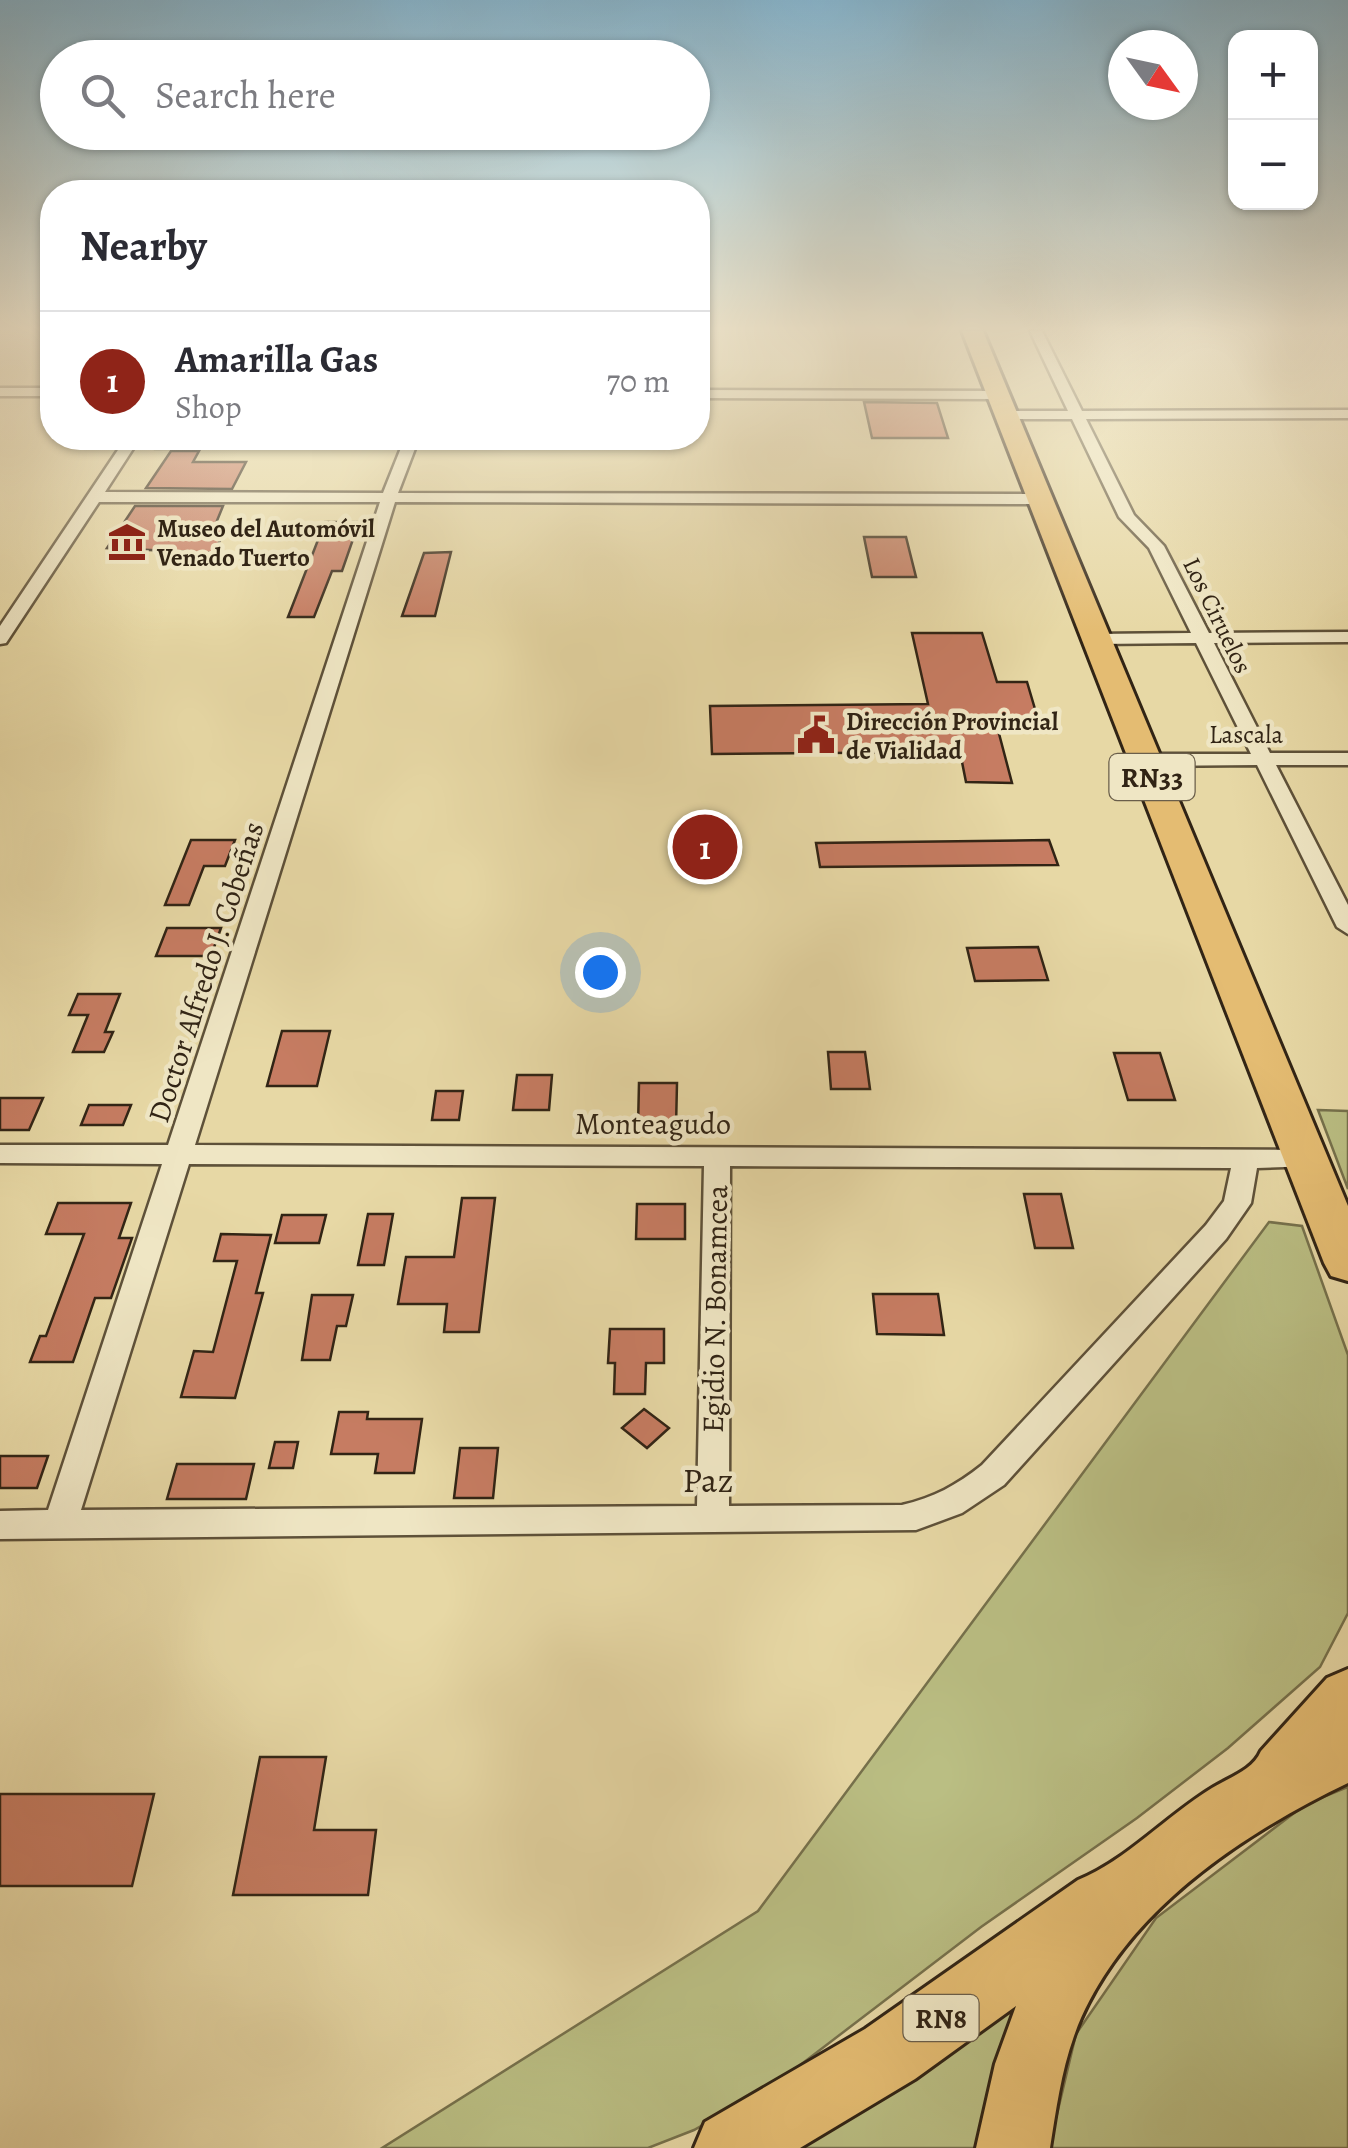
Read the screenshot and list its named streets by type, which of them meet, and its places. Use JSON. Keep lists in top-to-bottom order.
{
  "streets": {
    "highway": ["RN33", "RN8"],
    "street": [
      "Los Ciruelos",
      "Lascala",
      "Doctor Alfredo J. Cobeñas",
      "Monteagudo",
      "Egidio N. Bonamcea",
      "Paz"
    ]
  },
  "crossings": [
    ["Los Ciruelos", "Lascala"],
    ["Lascala", "RN33"],
    ["RN33", "Monteagudo"],
    ["Doctor Alfredo J. Cobeñas", "Monteagudo"],
    ["Doctor Alfredo J. Cobeñas", "Paz"],
    ["Monteagudo", "Egidio N. Bonamcea"],
    ["Monteagudo", "Paz"],
    ["Egidio N. Bonamcea", "Paz"]
  ],
  "places": {
    "museum": ["Museo del Automóvil Venado Tuerto"],
    "public building": ["Dirección Provincial de Vialidad"]
  },
  "north": "bottom right",
  "page": {
    "map_buttons": ["+", "−"],
    "search": "Search here",
    "heading": "Nearby",
    "list": [
      {
        "mark": "1",
        "name": "Amarilla Gas",
        "note": "Shop",
        "value": "70 m"
      }
    ],
    "pins": "1"
  }
}
